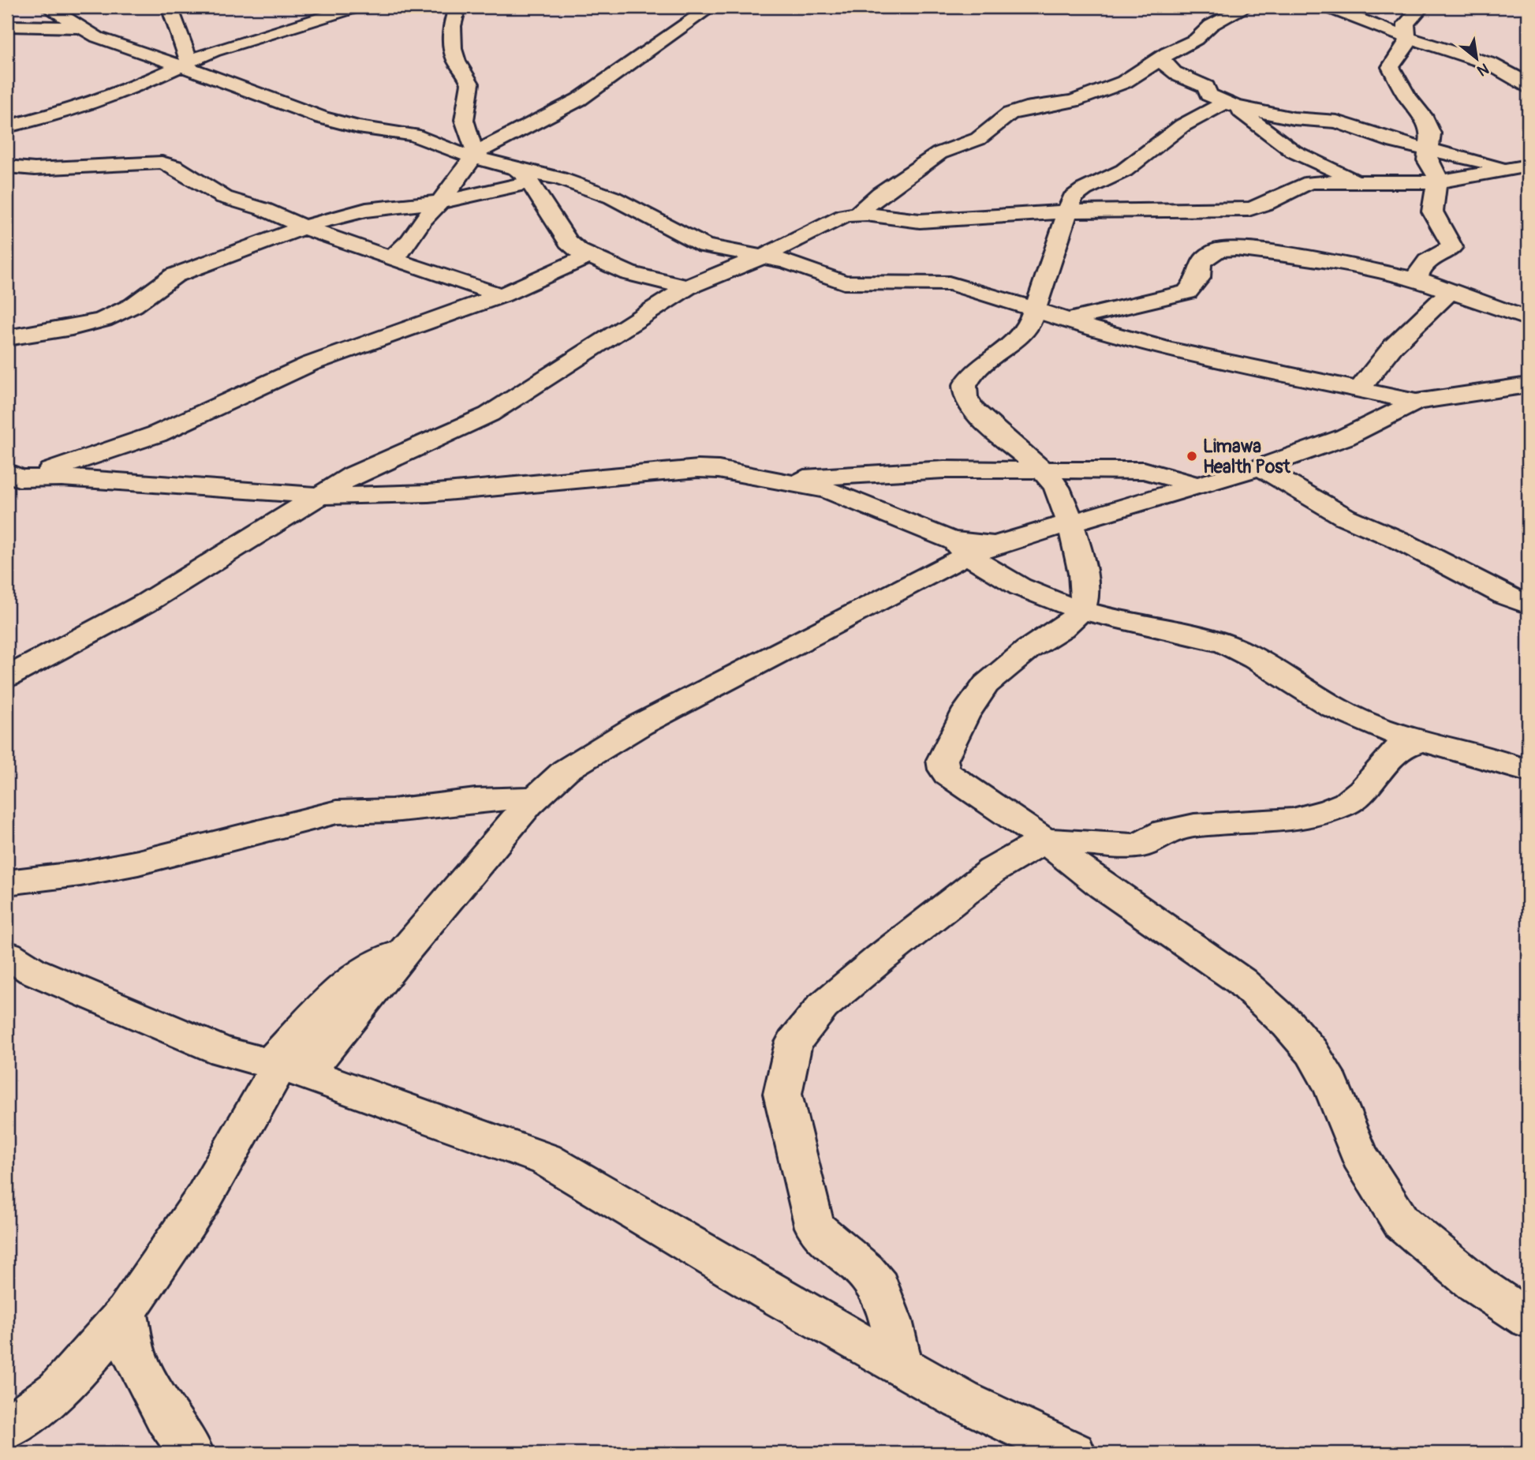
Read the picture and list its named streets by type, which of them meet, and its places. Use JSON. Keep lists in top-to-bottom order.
{
  "places": ["Limawa Health Post"],
  "north": "bottom right"
}
